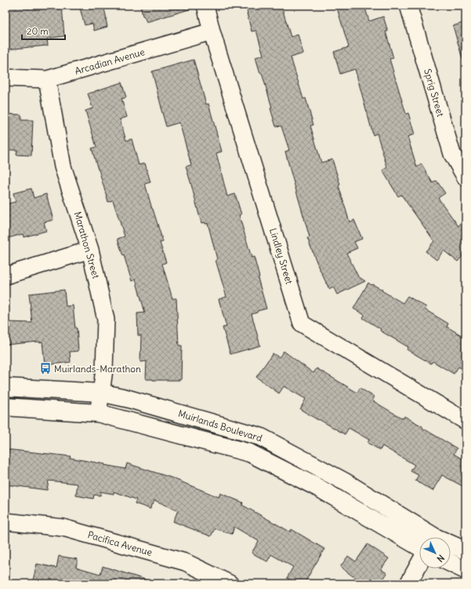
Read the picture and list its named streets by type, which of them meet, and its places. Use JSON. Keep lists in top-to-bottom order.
{
  "streets": {
    "main road": ["Muirlands Boulevard"],
    "street": [
      "Arcadian Avenue",
      "Sprig Street",
      "Marathon Street",
      "Lindley Street",
      "Pacifica Avenue"
    ]
  },
  "crossings": [
    ["Arcadian Avenue", "Marathon Street"],
    ["Arcadian Avenue", "Lindley Street"],
    ["Marathon Street", "Muirlands Boulevard"]
  ],
  "places": {
    "bus stop": ["Muirlands-Marathon"]
  },
  "scale_bar": "20 m",
  "north": "bottom right"
}
